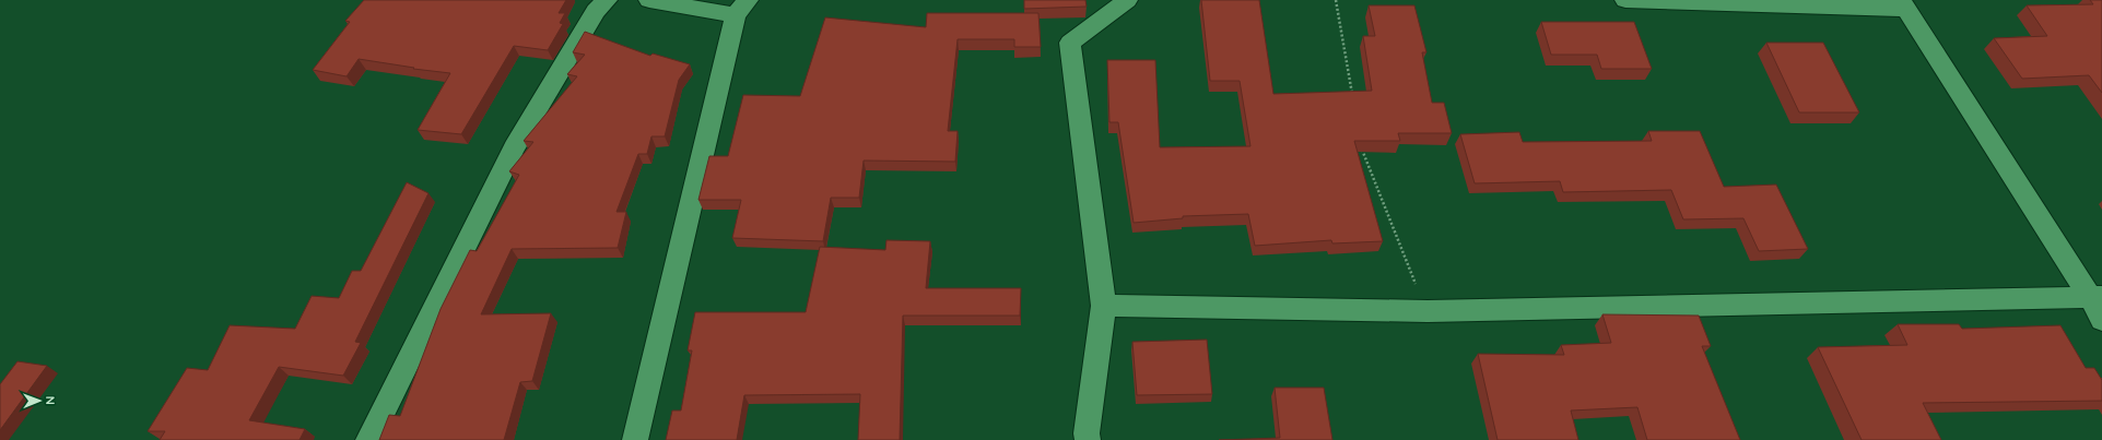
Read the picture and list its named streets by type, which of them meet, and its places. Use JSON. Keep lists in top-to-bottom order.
{
  "north": "right"
}
